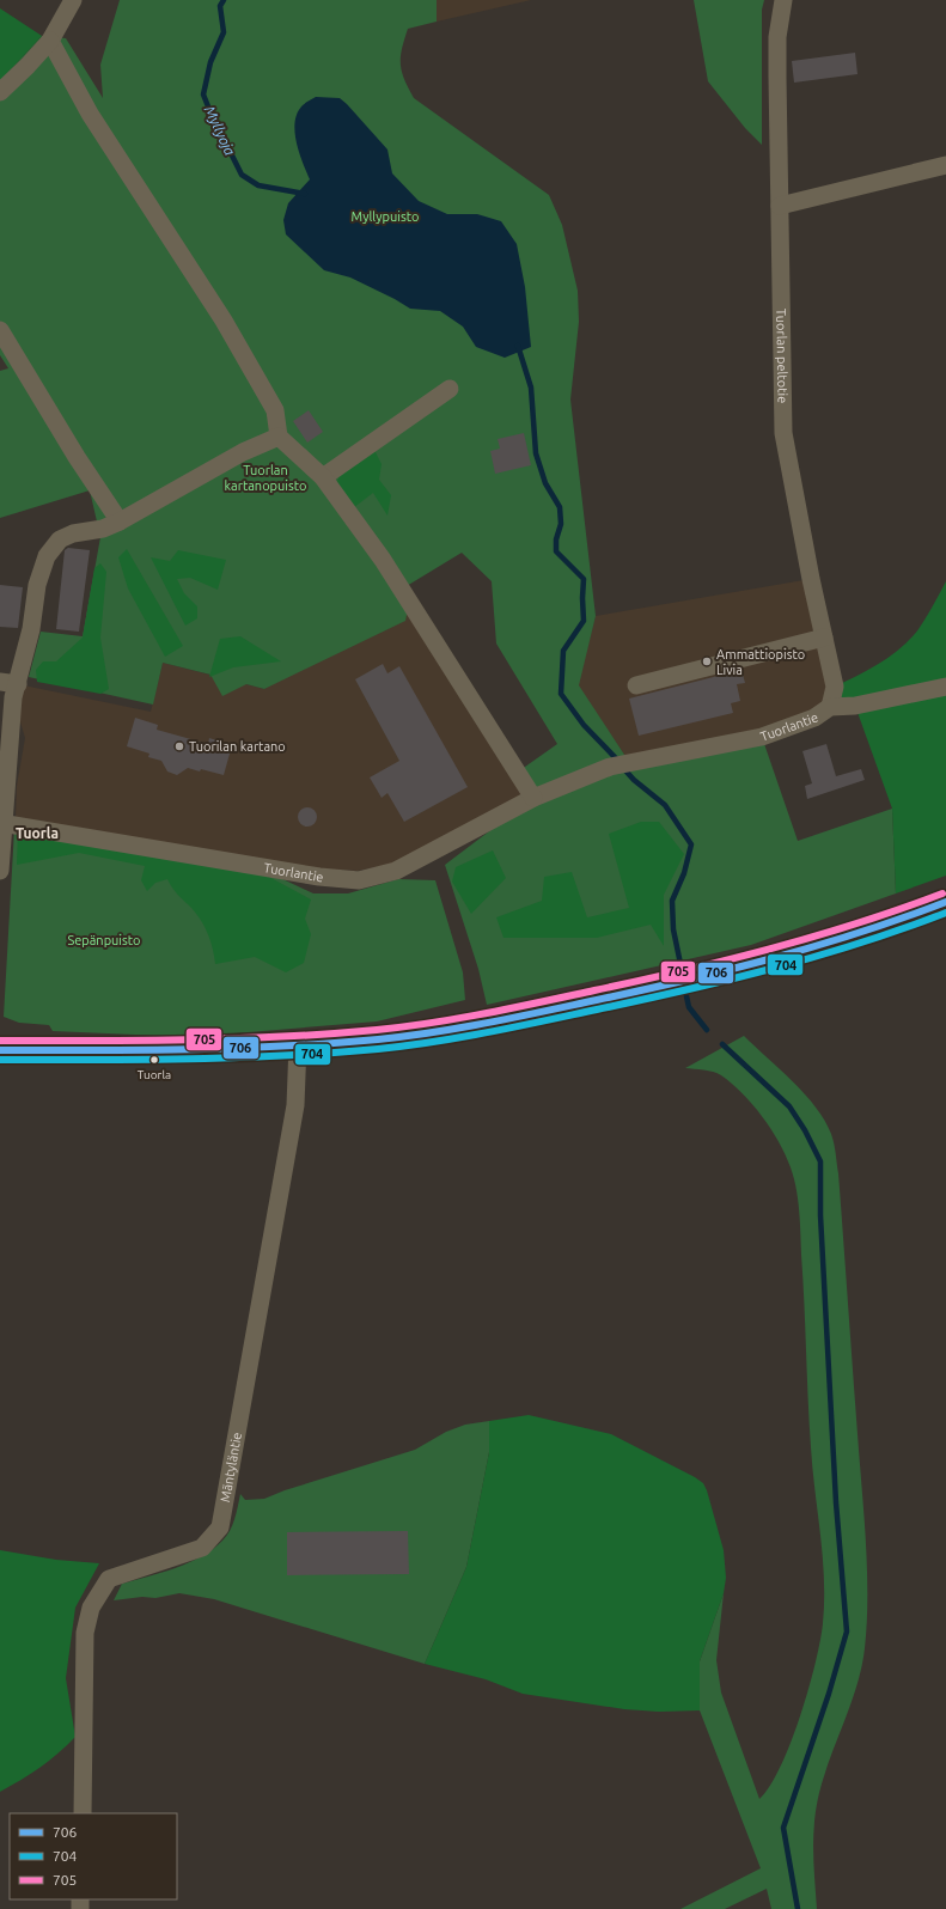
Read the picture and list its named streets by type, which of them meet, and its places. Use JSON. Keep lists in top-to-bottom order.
{
  "streets": {
    "street": ["Tuorlan peltotie", "Tuorlantie", "Mäntyläntie"]
  },
  "crossings": [
    ["Tuorlan peltotie", "Tuorlantie"]
  ],
  "districts": ["Tuorla"],
  "water": ["Myllyoja"],
  "parks": ["Myllypuisto", "Tuorlan kartanopuisto", "Sepänpuisto"],
  "places": ["Ammattiopisto Livia", "Tuorilan kartano", "Tuorla"],
  "lines": ["transit line 705", "transit line 706", "transit line 704"],
  "legend": ["706", "704", "705"]
}
